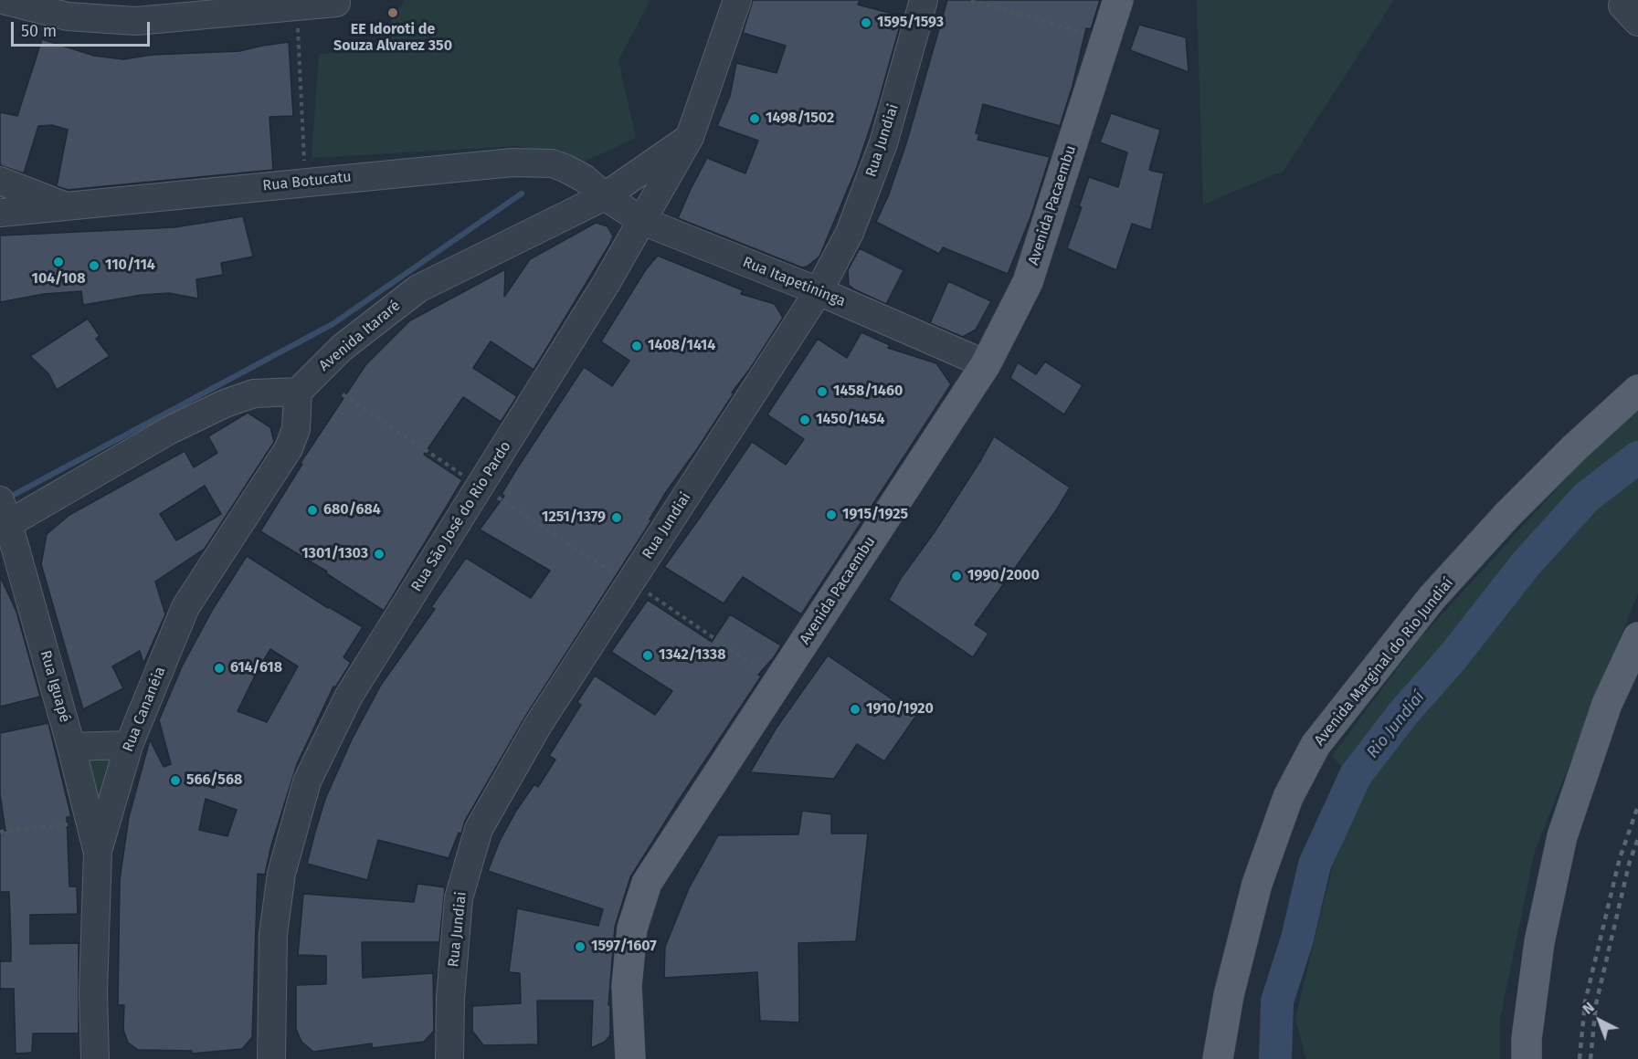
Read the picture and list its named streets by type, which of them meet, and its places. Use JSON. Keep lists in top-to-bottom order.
{
  "streets": {
    "main road": ["Avenida Pacaembu", "Avenida Marginal do Rio Jundiaí"],
    "street": [
      "Rua Jundiai",
      "Rua Botucatu",
      "Rua Itapetininga",
      "Avenida Itararé",
      "Rua São José do Rio Pardo",
      "Rua Iguapé",
      "Rua Cananéia"
    ]
  },
  "crossings": [
    ["Rua Jundiai", "Rua Itapetininga"],
    ["Rua Botucatu", "Rua Itapetininga"],
    ["Rua Botucatu", "Avenida Itararé"],
    ["Avenida Pacaembu", "Rua Itapetininga"],
    ["Rua Itapetininga", "Avenida Itararé"],
    ["Rua Itapetininga", "Rua São José do Rio Pardo"],
    ["Avenida Itararé", "Rua São José do Rio Pardo"],
    ["Avenida Itararé", "Rua Cananéia"],
    ["Rua Iguapé", "Rua Cananéia"]
  ],
  "water": ["Rio Jundiaí"],
  "places": [
    "EE Idoroti de Souza Alvarez 350",
    "1595/1593",
    "1498/1502",
    "104/108",
    "110/114",
    "1408/1414",
    "1458/1460",
    "1450/1454",
    "680/684",
    "1915/1925",
    "1251/1379",
    "1301/1303",
    "1990/2000",
    "1342/1338",
    "614/618",
    "1910/1920",
    "566/568",
    "1597/1607"
  ],
  "scale_bar": "50 m",
  "north": "top left"
}
